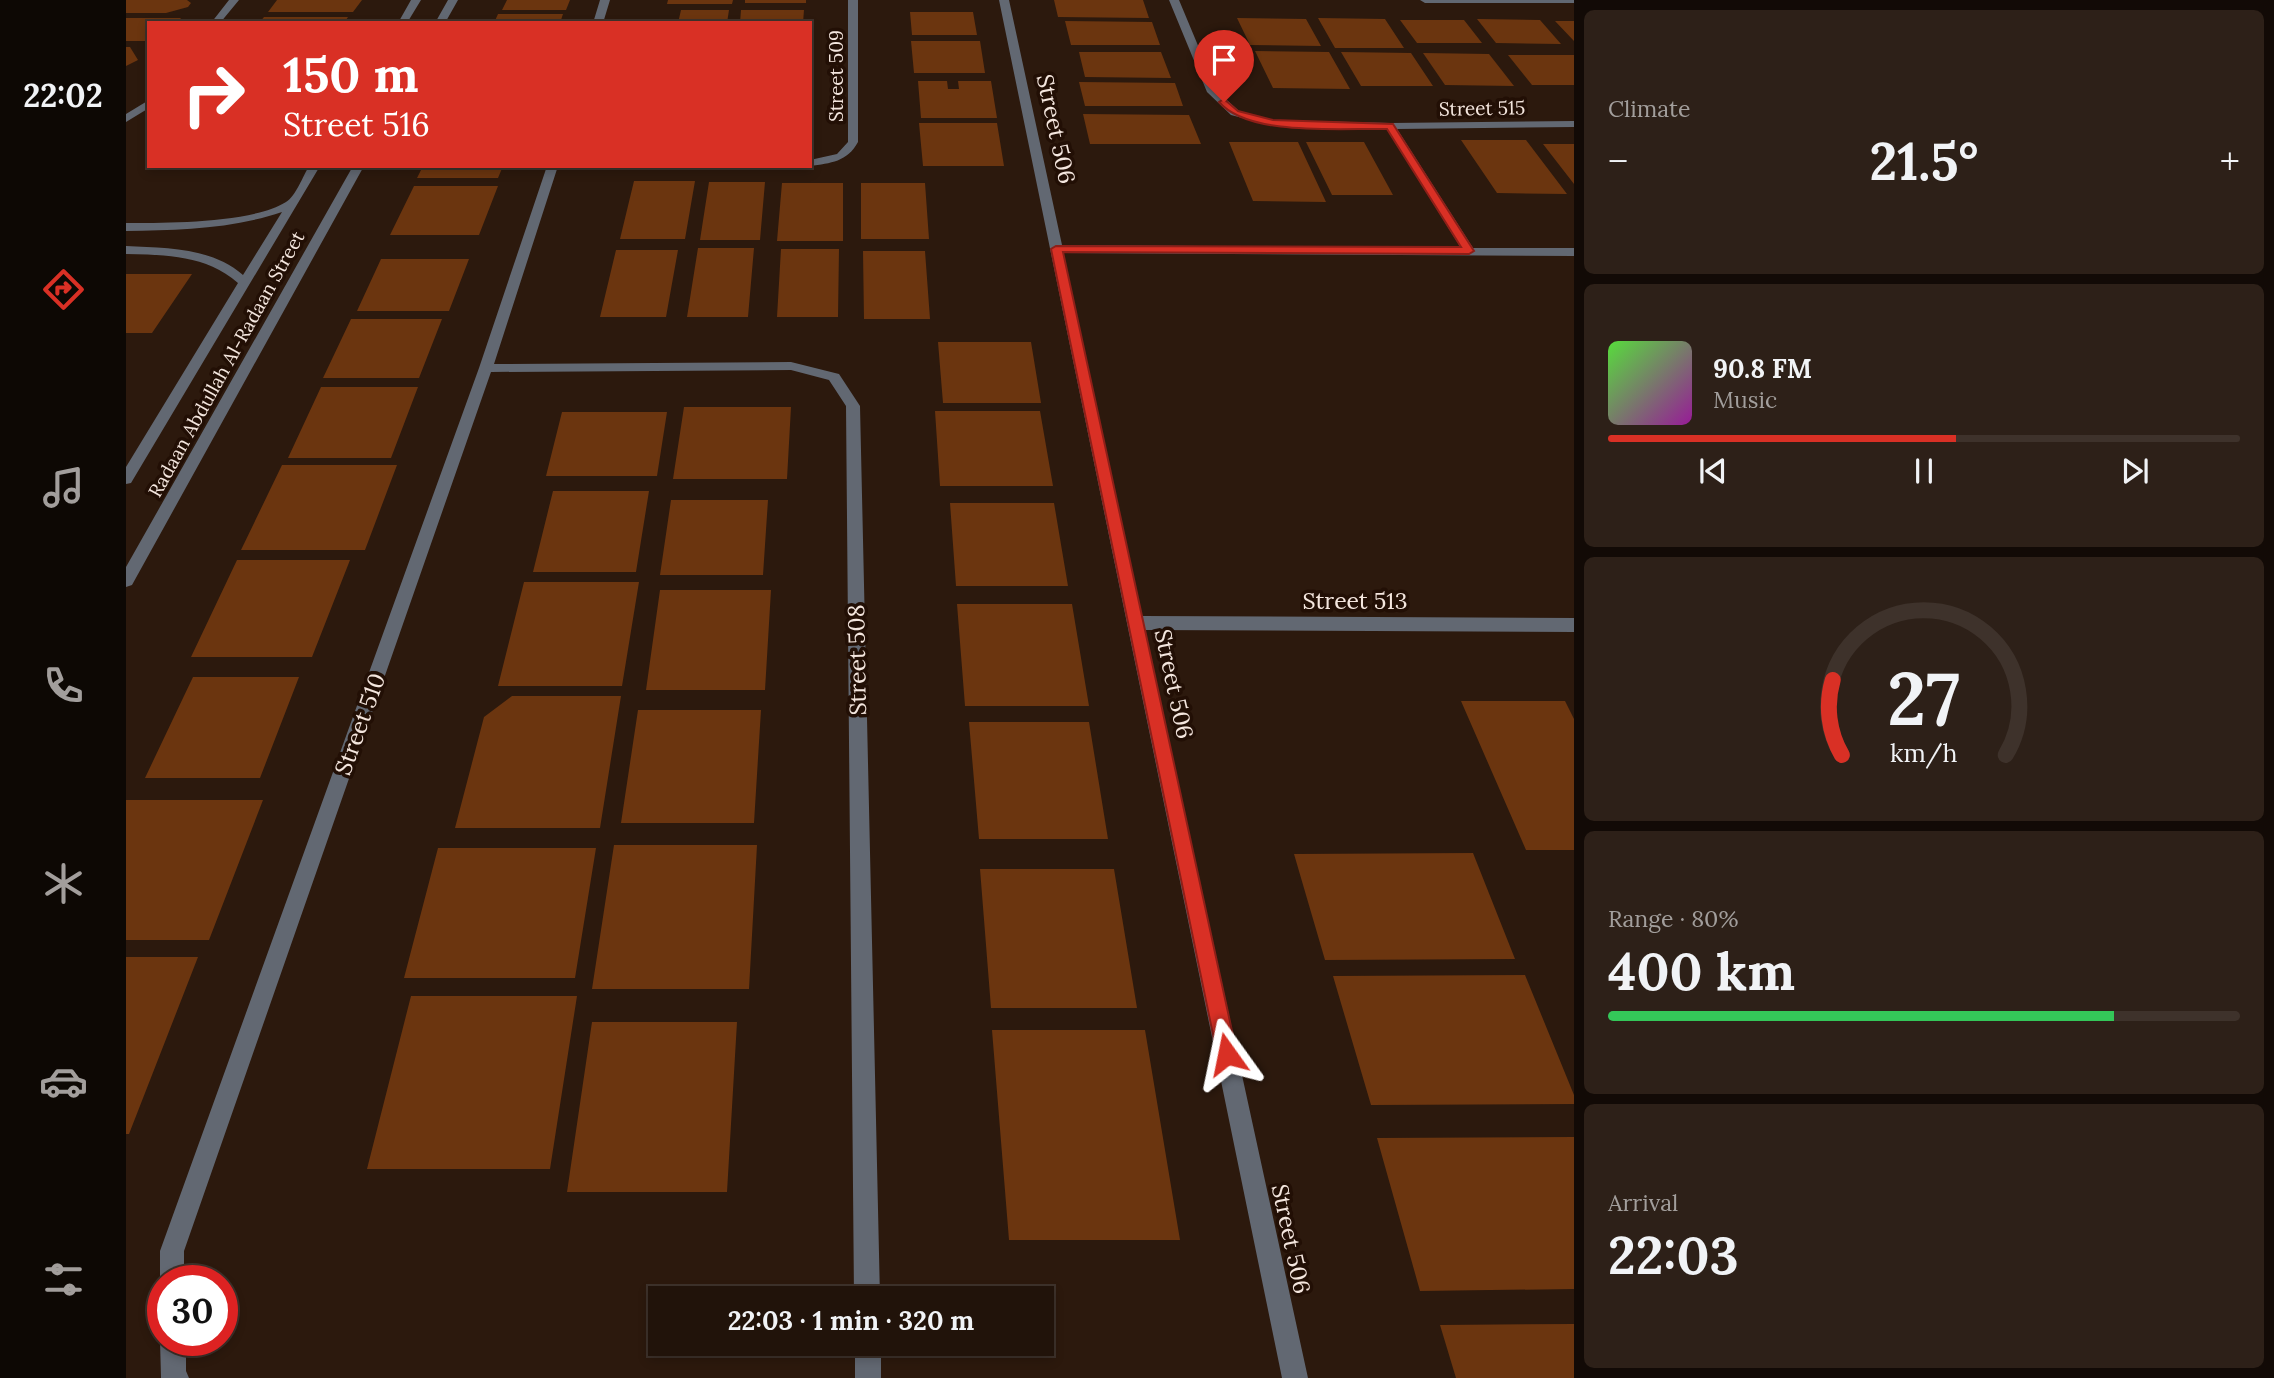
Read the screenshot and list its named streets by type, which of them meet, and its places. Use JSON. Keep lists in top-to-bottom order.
{
  "streets": {
    "street": [
      "Street 509",
      "Street 515",
      "Street 506",
      "Radaan Abdullah Al-Radaan Street",
      "Street 513",
      "Street 508",
      "Street 510"
    ]
  },
  "crossings": [
    ["Street 506", "Street 513"],
    ["Street 508", "Street 510"]
  ],
  "page": {
    "tabs": "22:02",
    "tile": [
      "Climate",
      ["Range · 80%", "400 km"],
      ["Arrival", "22:03"]
    ],
    "turn": ["150 m", "Street 516"],
    "heat": ["−", "21.5°", "+"],
    "song": ["90.8 FM", "Music"],
    "limit": "30",
    "trip": "22:03 · 1 min · 320 m",
    "gauge": ["27", "km/h"]
  }
}
